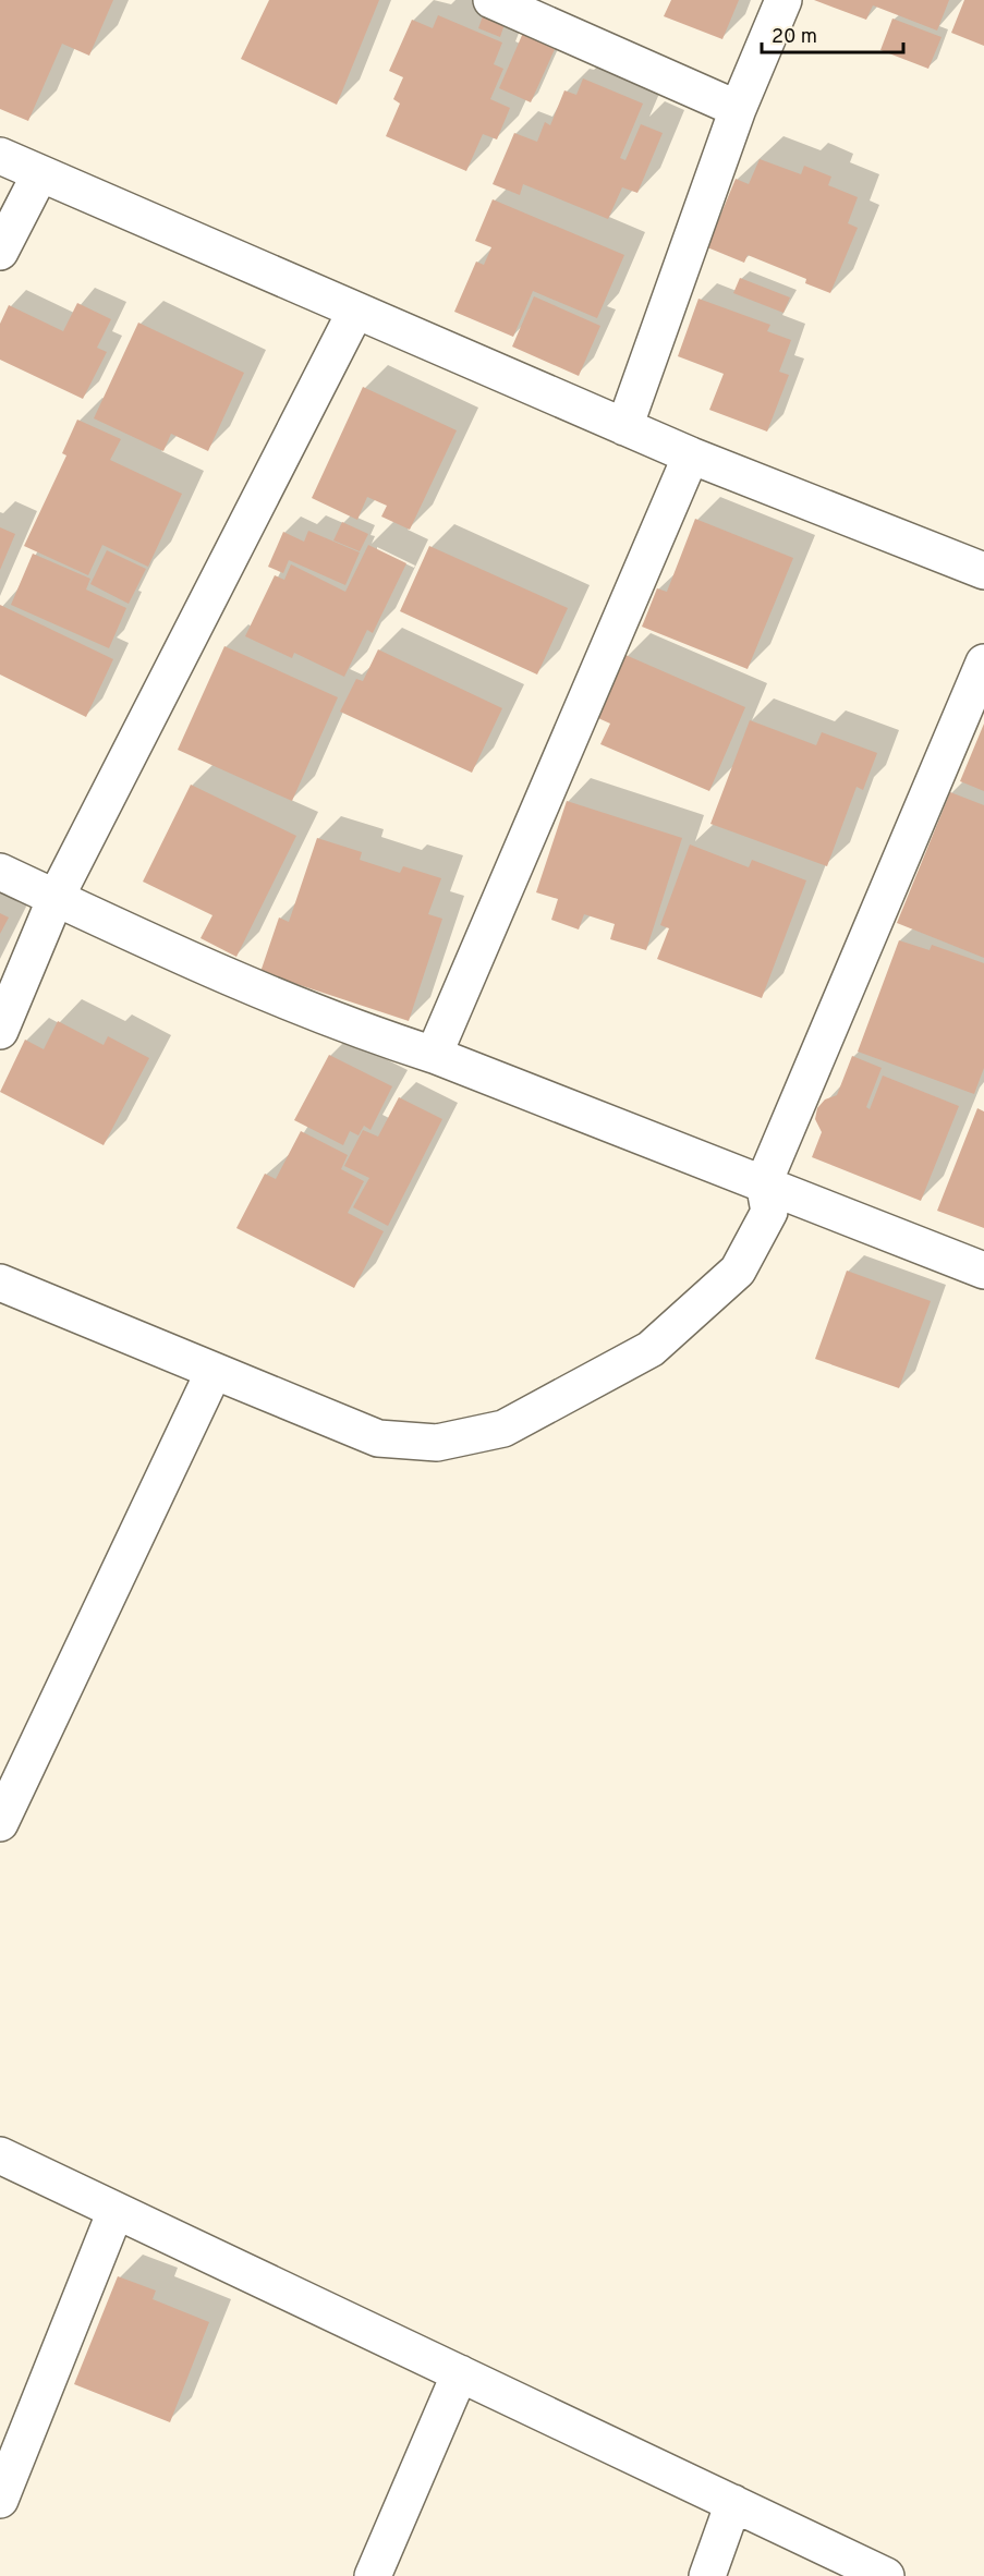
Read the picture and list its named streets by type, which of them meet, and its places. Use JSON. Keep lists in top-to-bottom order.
{
  "scale_bar": "20 m"
}
